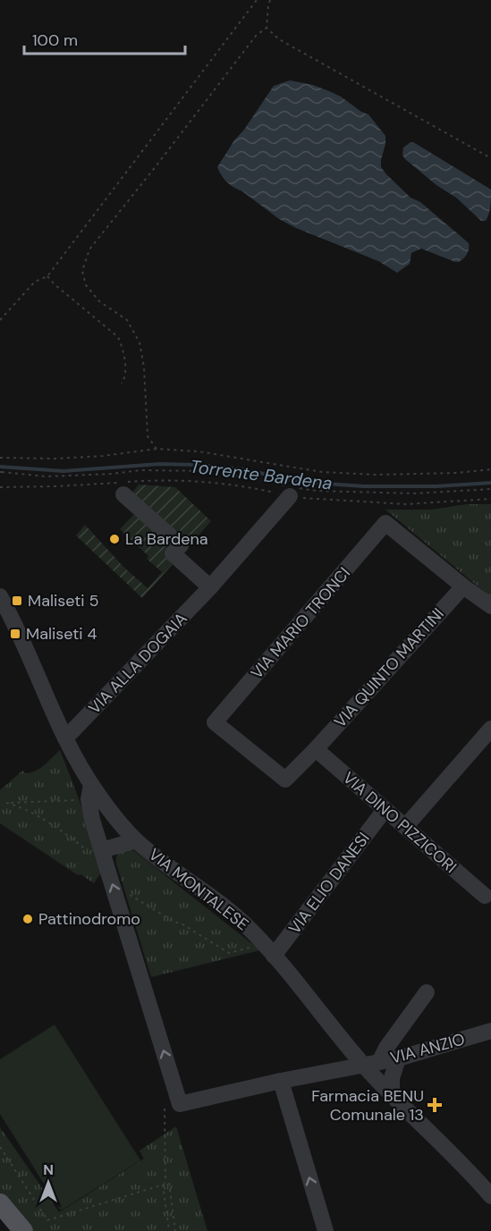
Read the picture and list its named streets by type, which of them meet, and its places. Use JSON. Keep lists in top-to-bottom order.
{
  "streets": {
    "street": [
      "VIA MARIO TRONCI",
      "VIA ALLA DOGAIA",
      "VIA QUINTO MARTINI",
      "VIA DINO PIZZICORI",
      "VIA ELIO DANESI",
      "VIA MONTALESE",
      "VIA ANZIO"
    ]
  },
  "crossings": [
    ["VIA MARIO TRONCI", "VIA QUINTO MARTINI"],
    ["VIA ALLA DOGAIA", "VIA MONTALESE"],
    ["VIA QUINTO MARTINI", "VIA DINO PIZZICORI"],
    ["VIA DINO PIZZICORI", "VIA ELIO DANESI"],
    ["VIA ELIO DANESI", "VIA MONTALESE"],
    ["VIA MONTALESE", "VIA ANZIO"]
  ],
  "water": ["Torrente Bardena"],
  "places": {
    "other": ["La Bardena", "Pattinodromo"],
    "transit": ["Maliseti 5", "Maliseti 4"],
    "health": ["Farmacia BENU Comunale 13"]
  },
  "scale_bar": "100 m",
  "north": "top"
}
